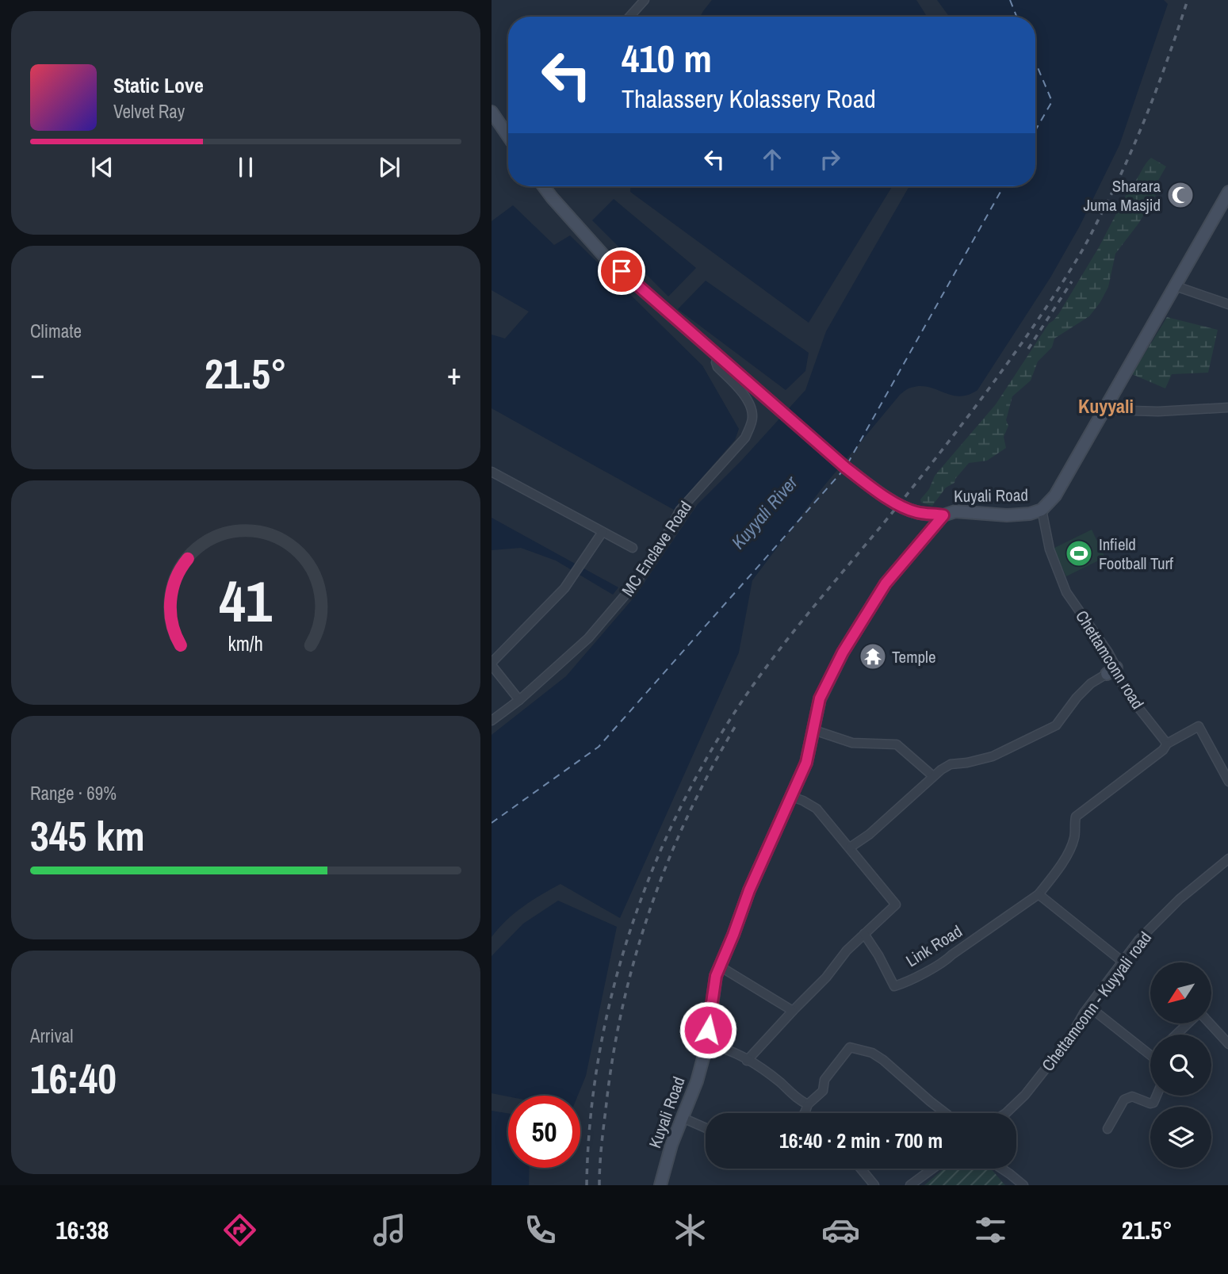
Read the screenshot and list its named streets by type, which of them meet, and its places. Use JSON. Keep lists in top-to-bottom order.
{
  "streets": {
    "main road": ["Kuyali Road"],
    "street": [
      "MC Enclave Road",
      "Chettamconn road",
      "Link Road",
      "Chettamconn - Kuyyali road"
    ]
  },
  "crossings": [
    ["Kuyali Road", "Chettamconn road"],
    ["Chettamconn road", "Link Road"]
  ],
  "districts": ["Kuyyali"],
  "water": ["Kuyyali River"],
  "places": {
    "mosque": ["Sharara Juma Masjid"],
    "sports": ["Infield Football Turf"],
    "temple": ["Temple"]
  },
  "north": "bottom left",
  "page": {
    "turn": ["410 m", "Thalassery Kolassery Road"],
    "song": ["Static Love", "Velvet Ray"],
    "tile": [
      "Climate",
      ["Range · 69%", "345 km"],
      ["Arrival", "16:40"]
    ],
    "heat": ["−", "21.5°", "+"],
    "limit": "50",
    "trip": "16:40 · 2 min · 700 m",
    "tabs": ["16:38", "21.5°"],
    "gauge": ["41", "km/h"]
  }
}
